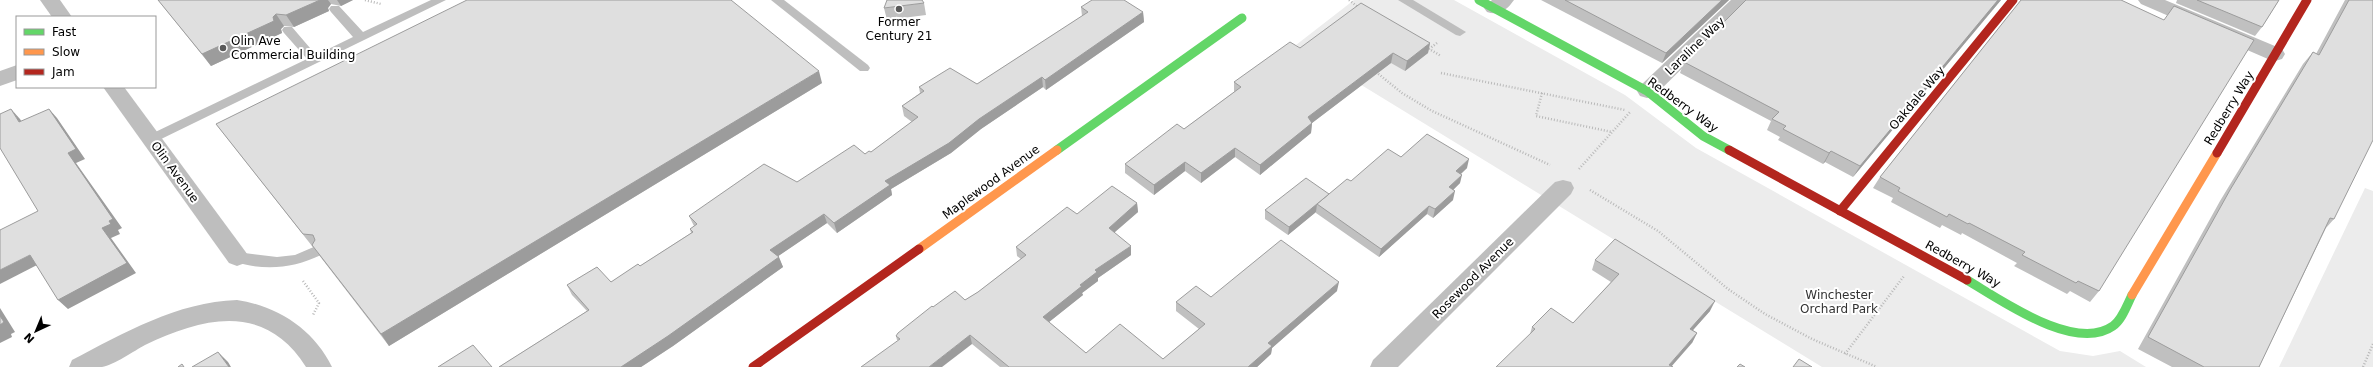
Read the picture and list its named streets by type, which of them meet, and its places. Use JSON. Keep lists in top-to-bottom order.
{
  "streets": {
    "street": [
      "Laraline Way",
      "Oakdale Way",
      "Redberry Way",
      "Olin Avenue",
      "Maplewood Avenue",
      "Rosewood Avenue"
    ]
  },
  "crossings": [
    ["Laraline Way", "Redberry Way"],
    ["Oakdale Way", "Redberry Way"]
  ],
  "parks": ["Winchester Orchard Park"],
  "places": ["Former Century 21", "Olin Ave Commercial Building"],
  "legend": ["Fast", "Slow", "Jam"],
  "north": "bottom left"
}
